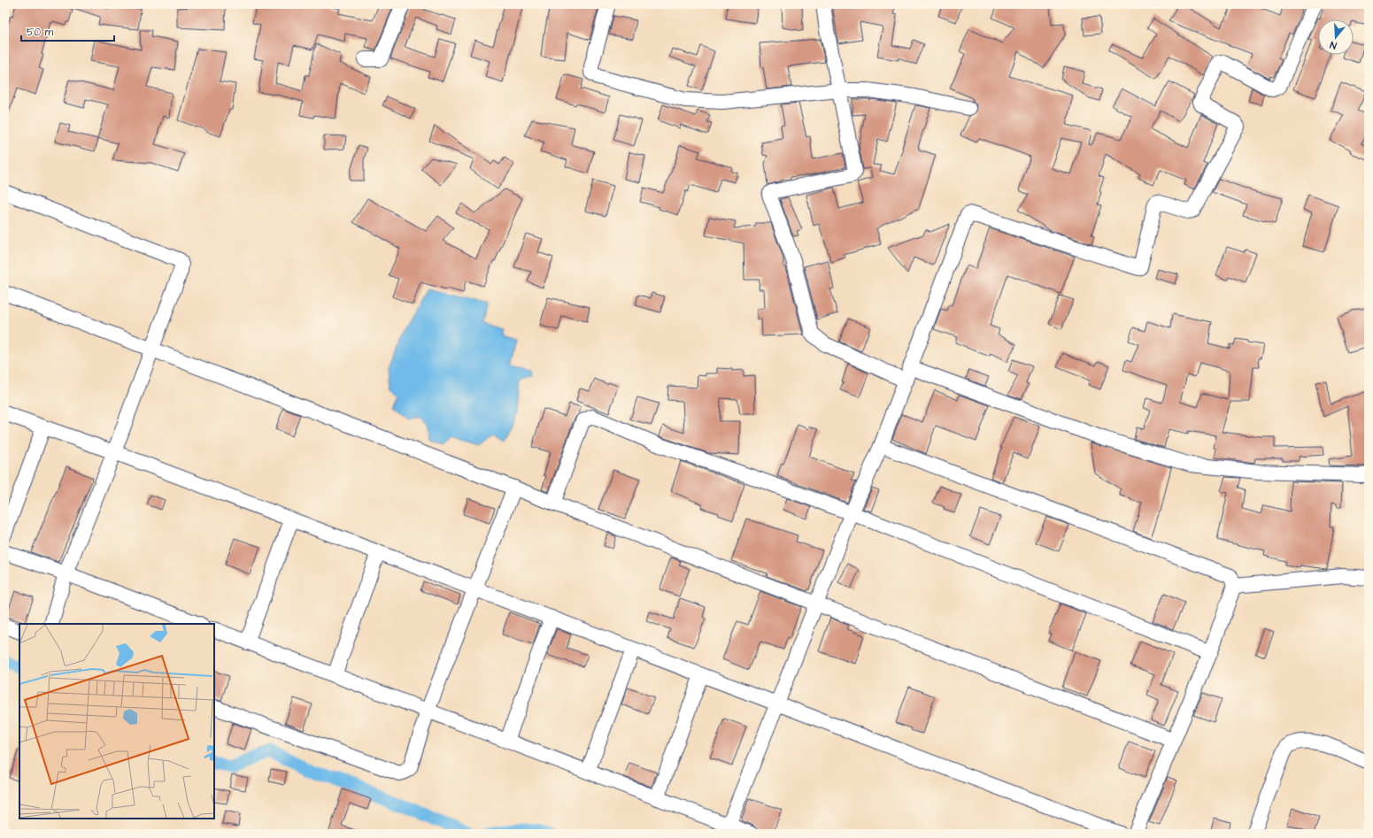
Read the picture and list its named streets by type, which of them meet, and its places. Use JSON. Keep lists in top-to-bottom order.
{
  "scale_bar": "50 m",
  "north": "bottom"
}
